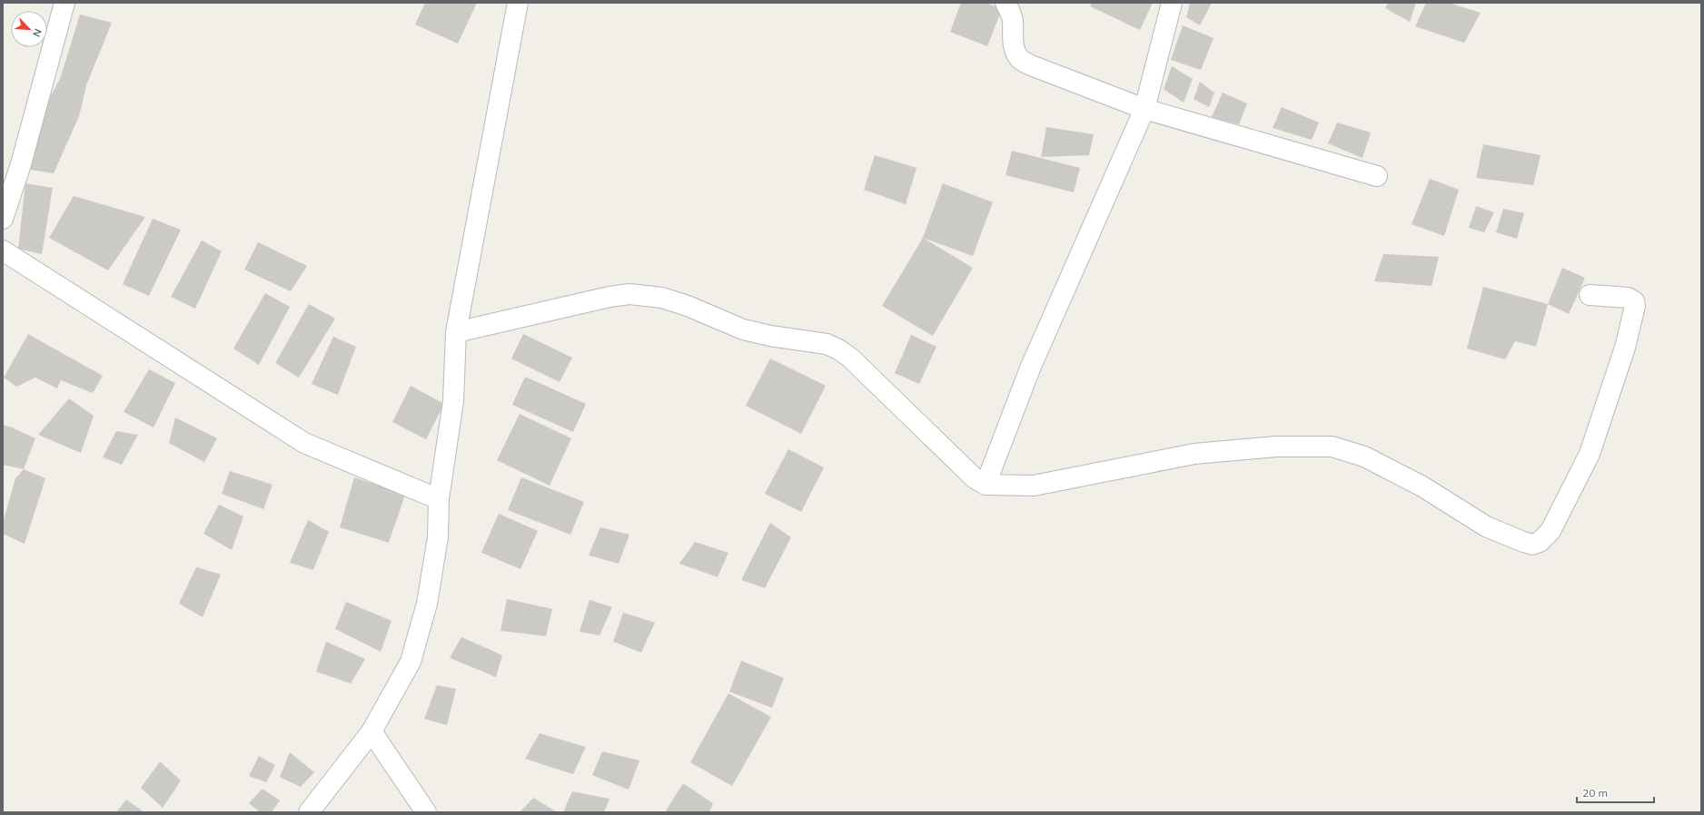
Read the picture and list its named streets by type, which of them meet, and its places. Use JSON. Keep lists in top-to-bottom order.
{
  "scale_bar": "20 m",
  "north": "bottom right"
}
